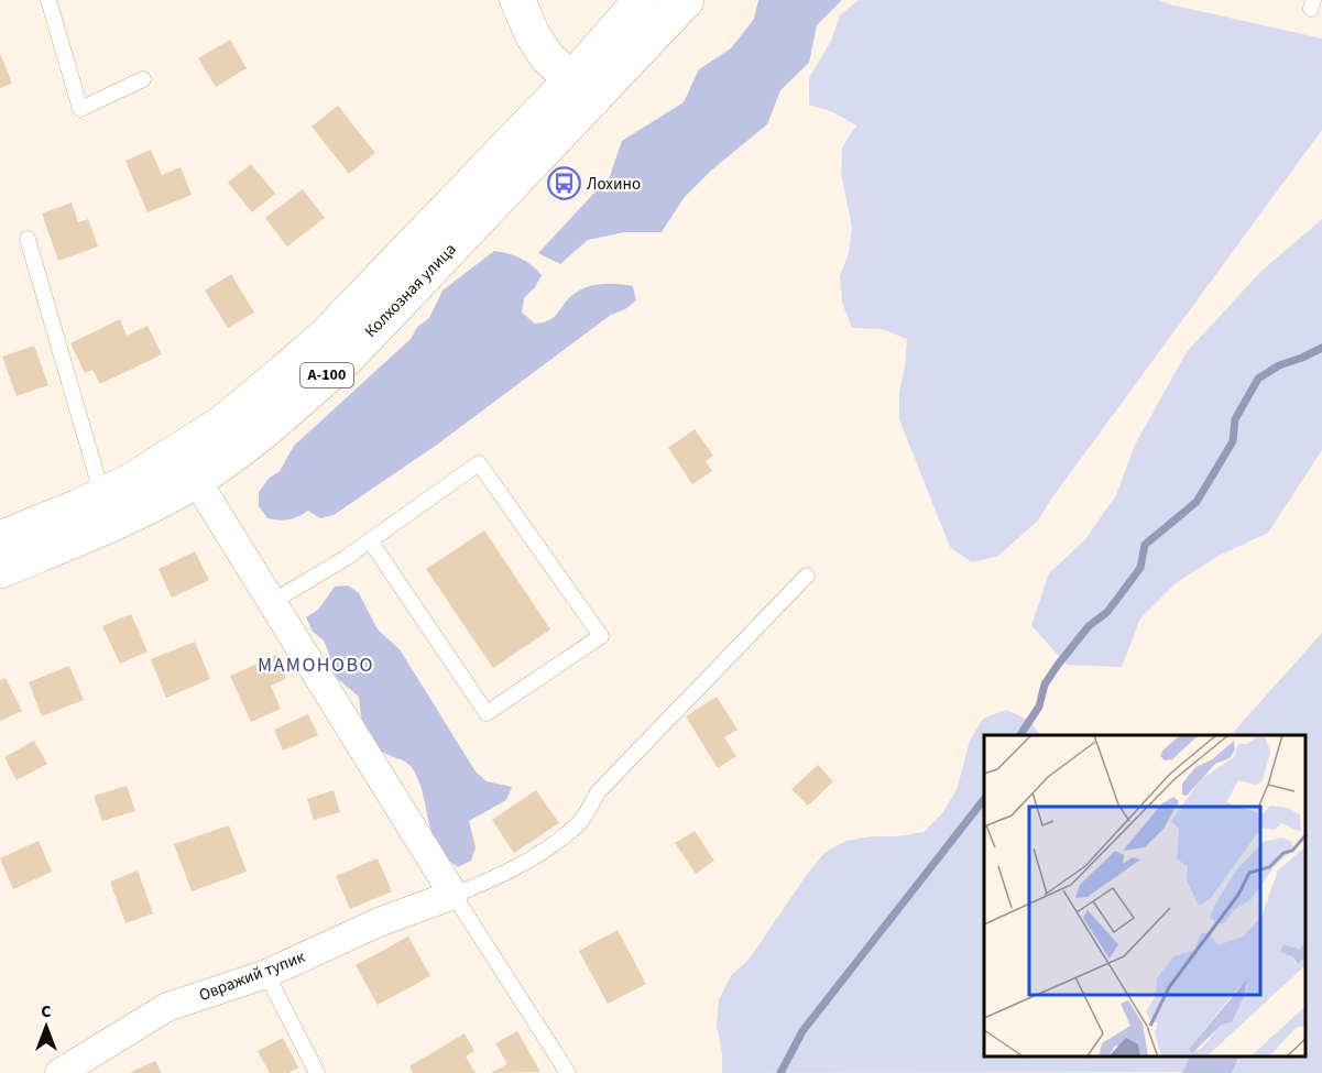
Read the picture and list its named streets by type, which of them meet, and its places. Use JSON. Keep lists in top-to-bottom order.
{
  "streets": {
    "main road": ["Колхозная улица", "А-100"],
    "street": ["Овражий тупик"]
  },
  "districts": ["МАМОНОВО"],
  "places": {
    "bus stop": ["Лохино"]
  },
  "north": "top"
}
